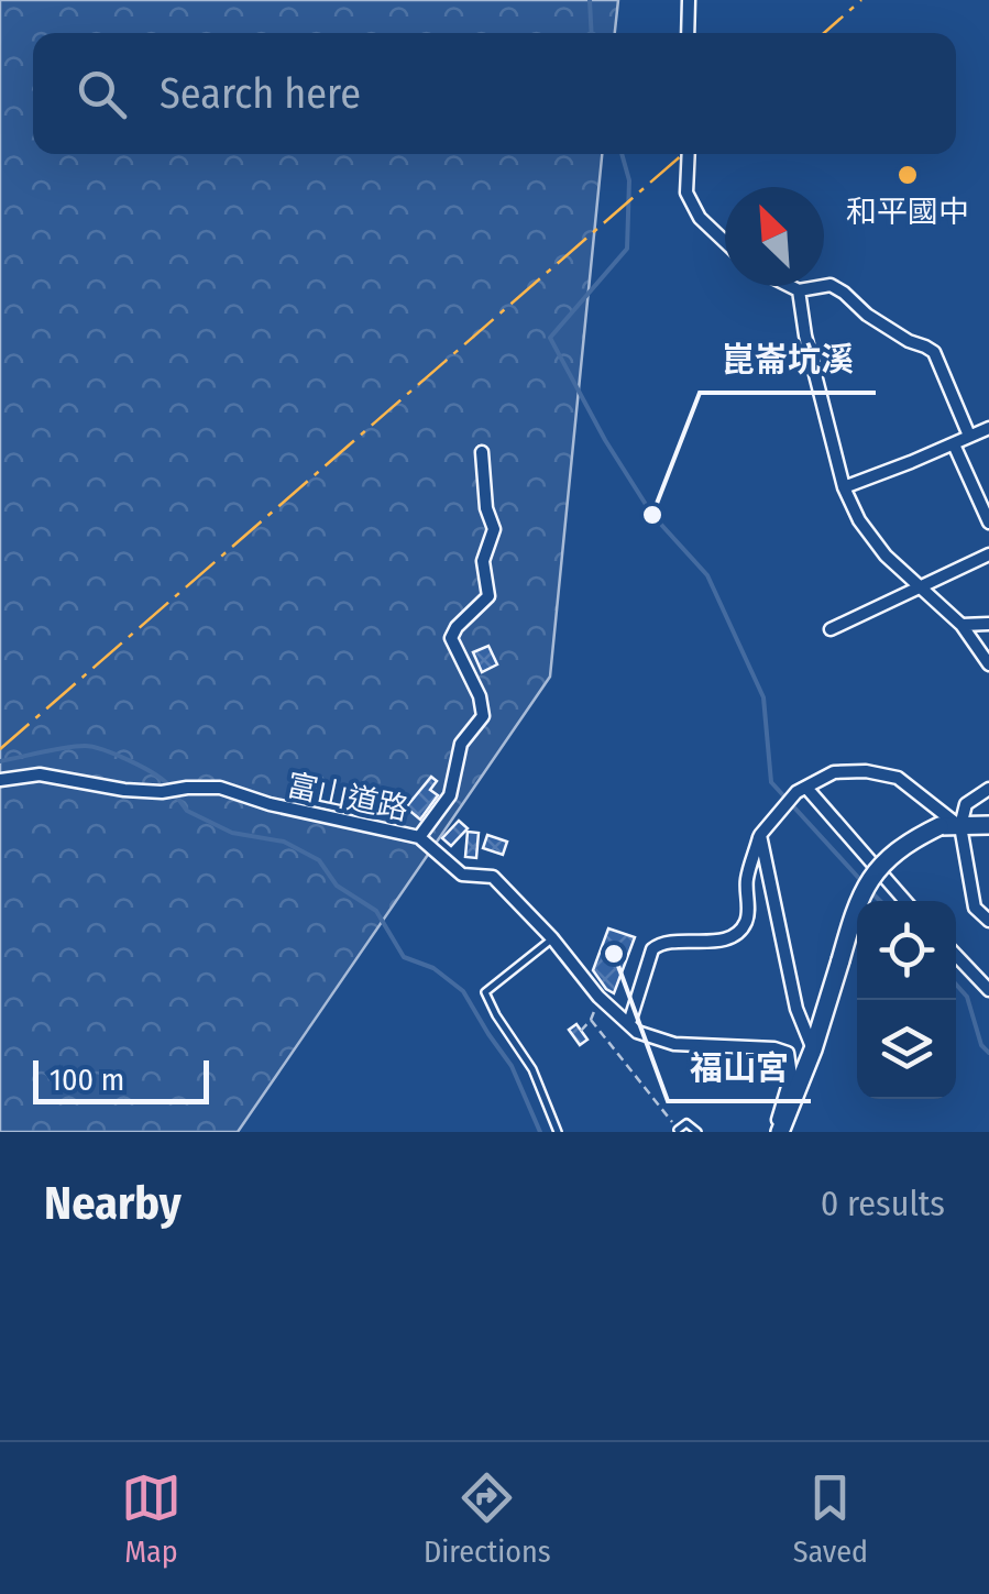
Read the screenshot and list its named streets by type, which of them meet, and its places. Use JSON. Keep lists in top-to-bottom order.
{
  "streets": {
    "street": ["富山道路"]
  },
  "places": ["和平國中", "崑崙坑溪", "福山宮"],
  "scale_bar": "100 m",
  "north": "top left",
  "page": {
    "search": "Search here",
    "scale": "100 m",
    "heading": ["Nearby", "0 results"],
    "nav": ["Map", "Directions", "Saved"]
  }
}
